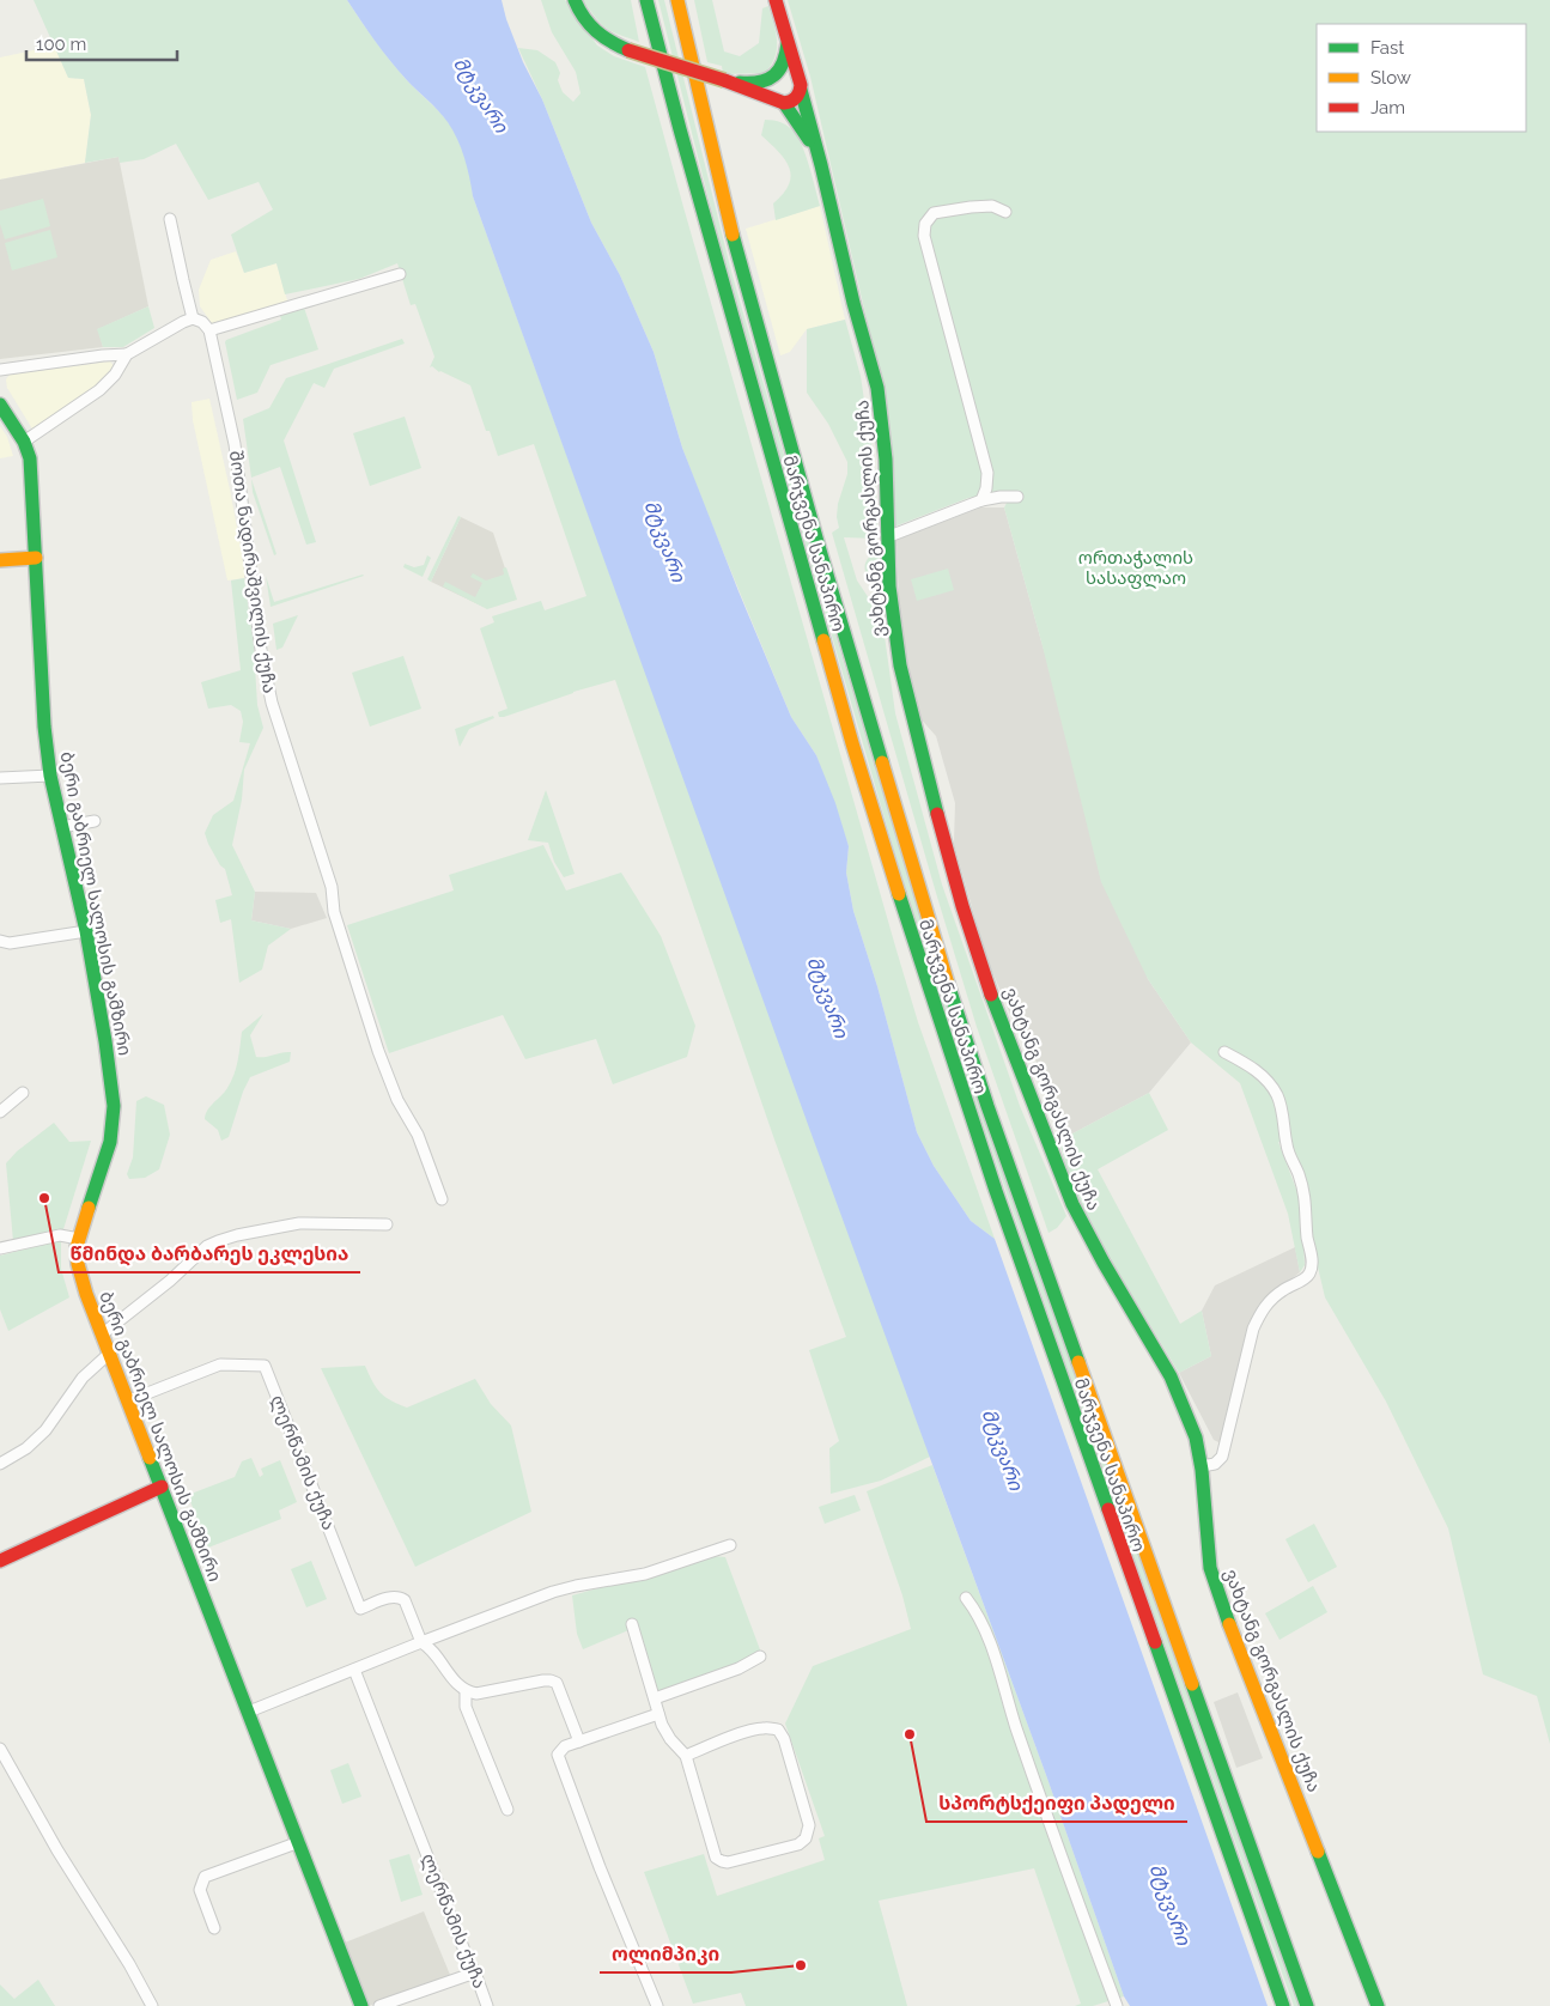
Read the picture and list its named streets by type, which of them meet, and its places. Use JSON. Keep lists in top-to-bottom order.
{
  "streets": {
    "main road": ["ვახტანგ გორგასლის ქუჩა", "მარჯვენა სანაპირო", "ბერი გაბრიელ სალოსის გამზირი"],
    "street": ["შოთა ნადირაშვილის ქუჩა", "ლერწამის ქუჩა"]
  },
  "crossings": [
    ["ბერი გაბრიელ სალოსის გამზირი", "ლერწამის ქუჩა"]
  ],
  "water": ["მტკვარი"],
  "parks": ["ორთაჭალის სასაფლაო"],
  "places": ["წმინდა ბარბარეს ეკლესია", "სპორტსქეიფი პადელი", "ოლიმპიკი"],
  "legend": ["Fast", "Slow", "Jam"],
  "scale_bar": "100 m"
}
